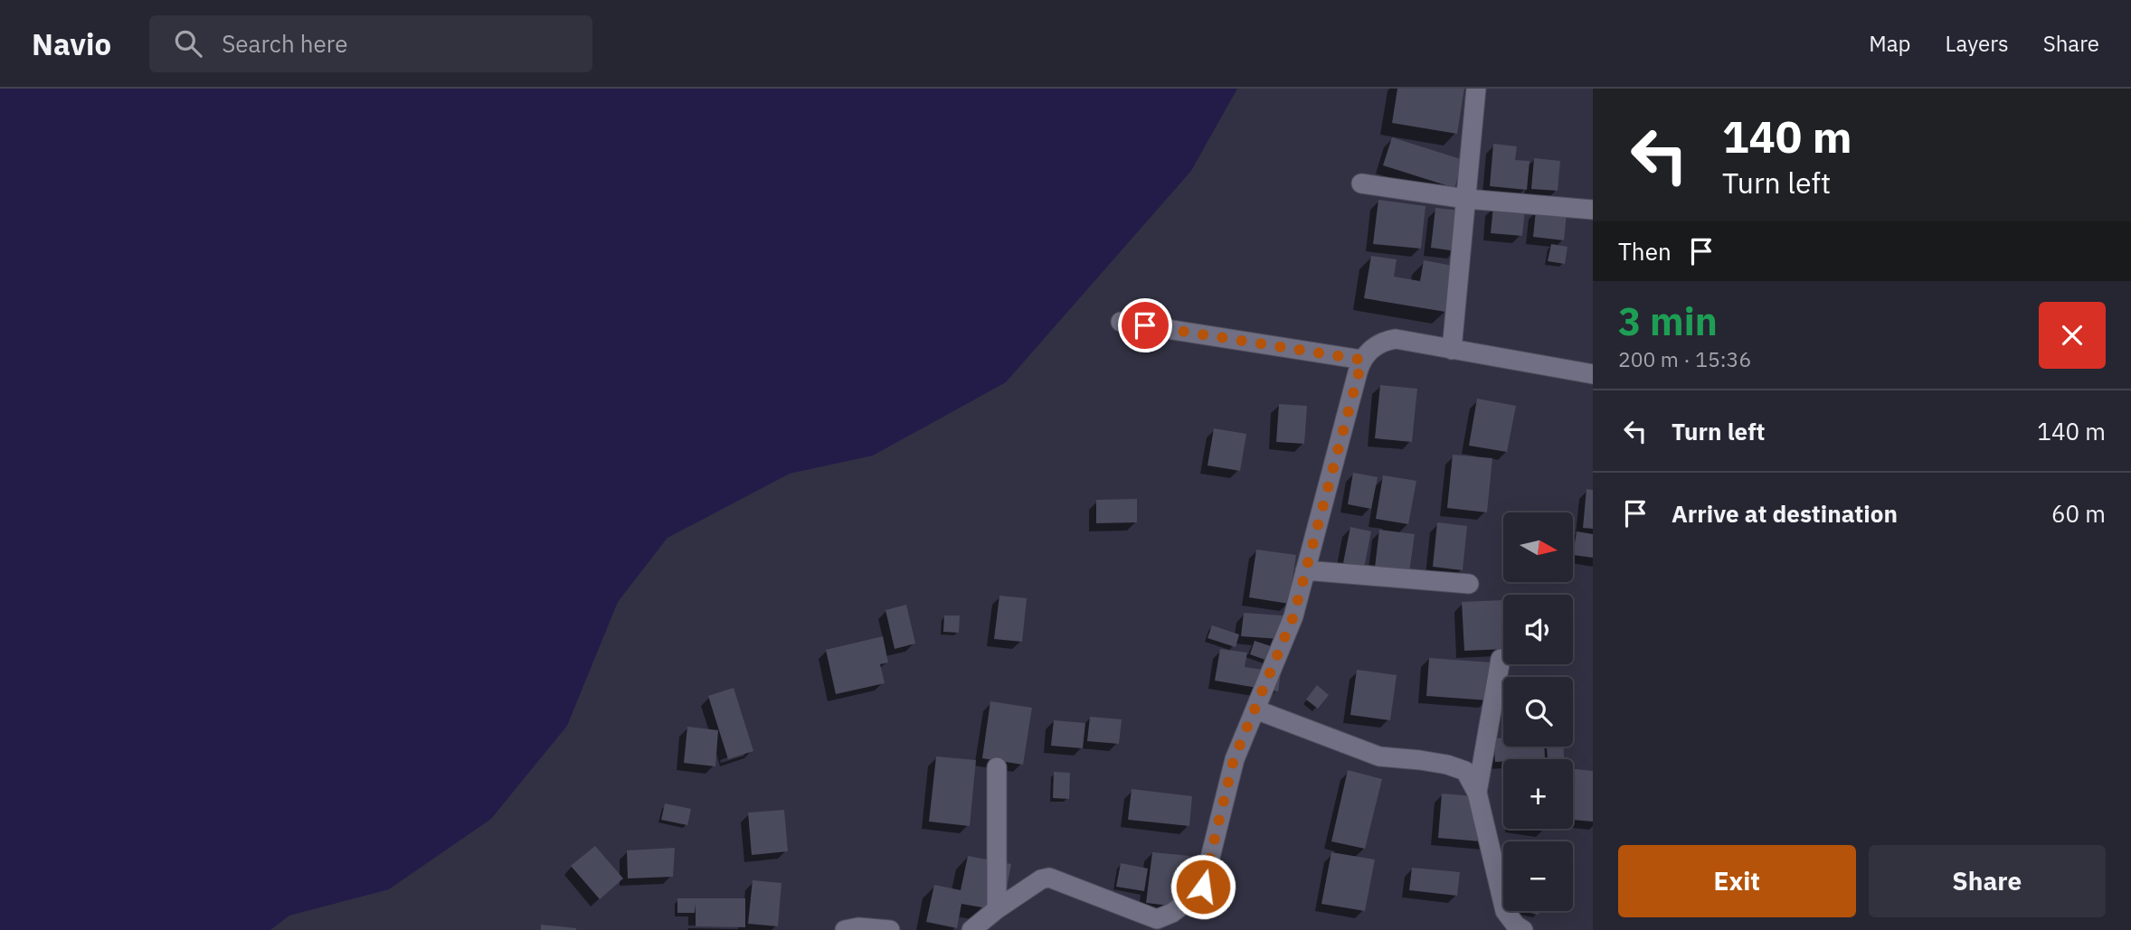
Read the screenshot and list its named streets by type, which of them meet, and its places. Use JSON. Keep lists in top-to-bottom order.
{
  "north": "right",
  "page": {
    "header": "Navio",
    "search": "Search here",
    "nav": ["Map", "Layers", "Share"],
    "turn": ["140 m", "Turn left"],
    "then": "Then",
    "heading": ["3 min", "200 m · 15:36"],
    "list": [
      {
        "name": "Turn left",
        "value": "140 m"
      },
      {
        "name": "Arrive at destination",
        "value": "60 m"
      }
    ],
    "map_buttons": ["+", "−"],
    "buttons": ["Exit", "Share"]
  }
}
